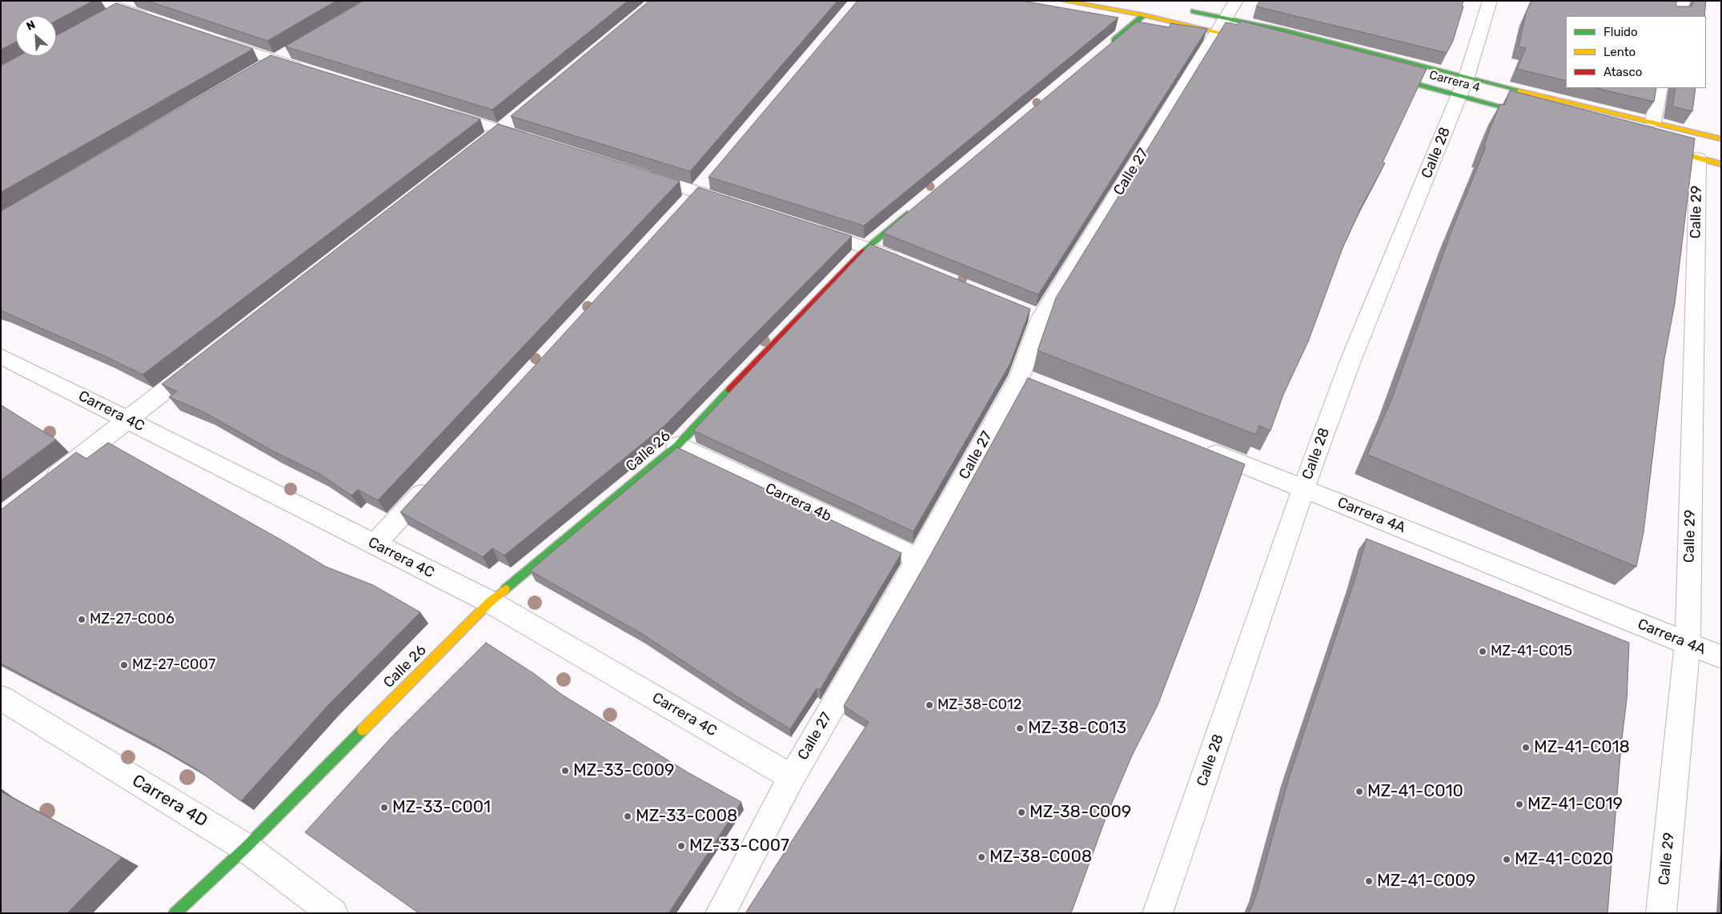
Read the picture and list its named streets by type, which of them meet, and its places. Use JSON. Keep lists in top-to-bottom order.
{
  "streets": {
    "main road": ["Carrera 4", "Calle 26"],
    "street": [
      "Calle 28",
      "Calle 27",
      "Calle 29",
      "Carrera 4C",
      "Carrera 4b",
      "Carrera 4A",
      "Carrera 4D"
    ]
  },
  "crossings": [
    ["Carrera 4", "Calle 28"],
    ["Carrera 4", "Calle 27"],
    ["Calle 28", "Carrera 4A"],
    ["Calle 27", "Carrera 4C"],
    ["Calle 27", "Carrera 4b"],
    ["Calle 29", "Carrera 4A"],
    ["Carrera 4C", "Calle 26"],
    ["Calle 26", "Carrera 4b"],
    ["Calle 26", "Carrera 4D"]
  ],
  "places": [
    "MZ-27-C006",
    "MZ-41-C015",
    "MZ-27-C007",
    "MZ-38-C012",
    "MZ-38-C013",
    "MZ-41-C018",
    "MZ-33-C009",
    "MZ-41-C010",
    "MZ-41-C019",
    "MZ-33-C001",
    "MZ-38-C009",
    "MZ-33-C008",
    "MZ-33-C007",
    "MZ-38-C008",
    "MZ-41-C020",
    "MZ-41-C009"
  ],
  "legend": ["Fluido", "Lento", "Atasco"],
  "north": "top left"
}
